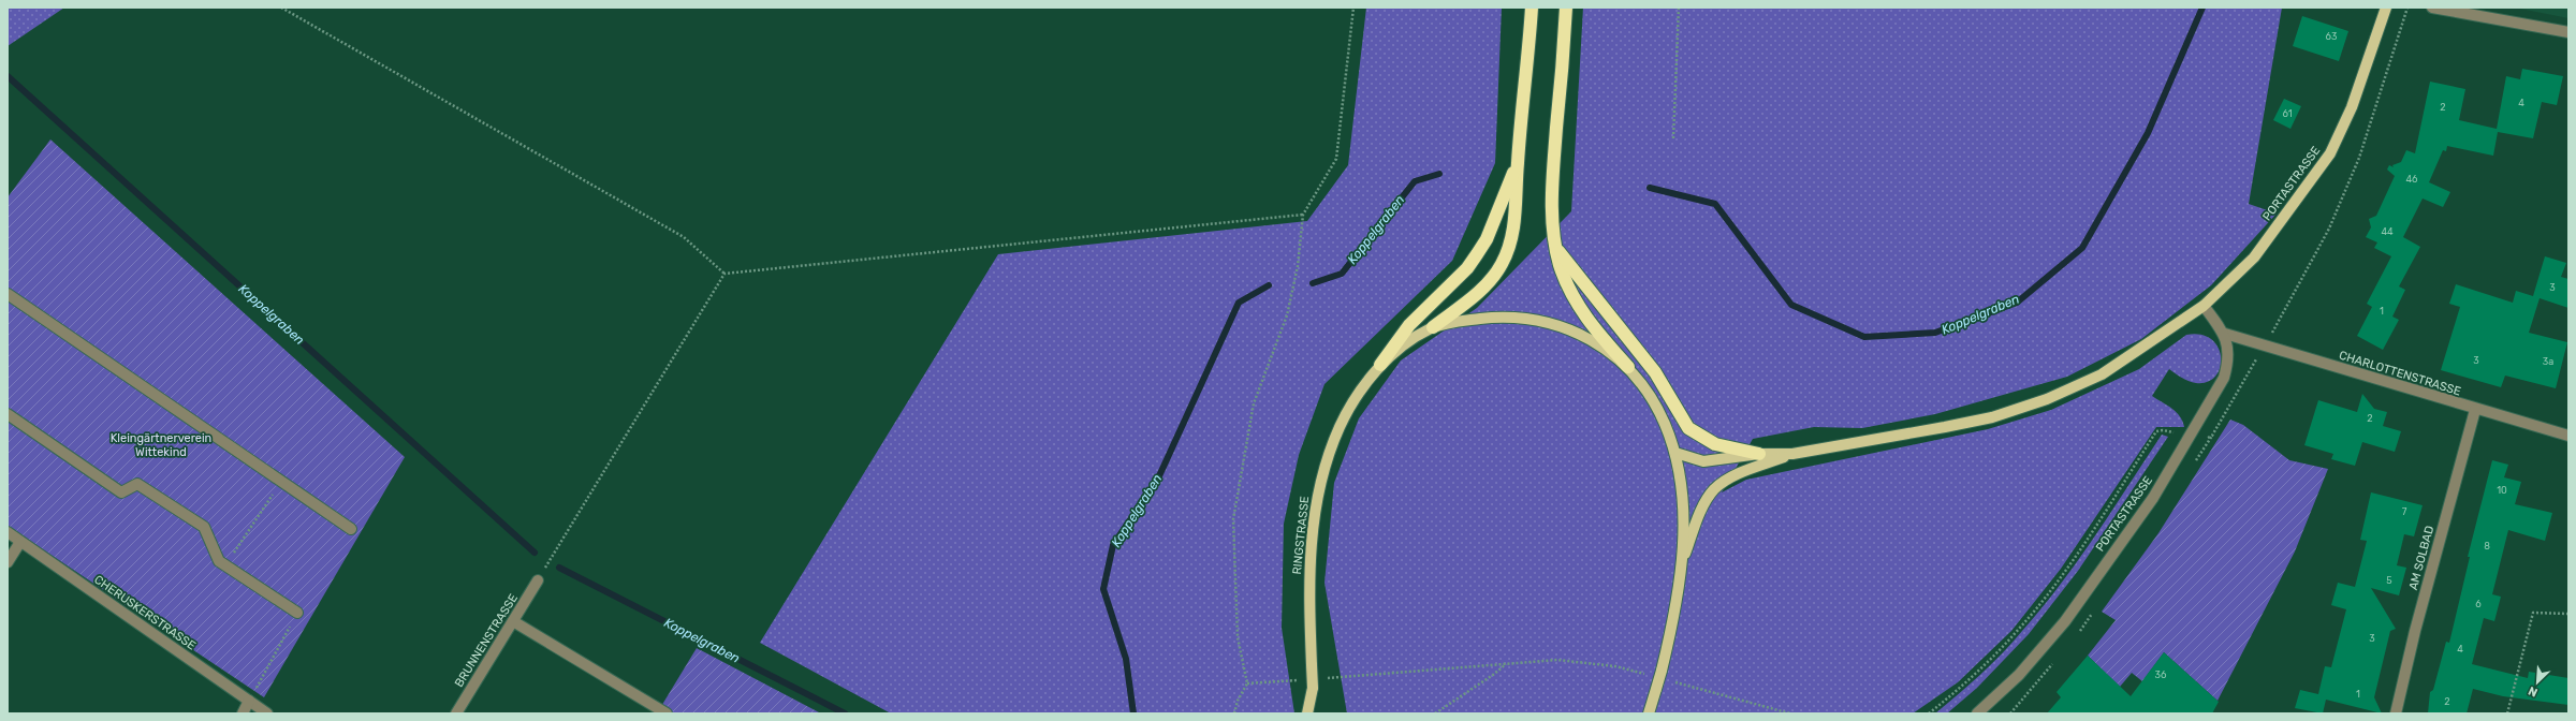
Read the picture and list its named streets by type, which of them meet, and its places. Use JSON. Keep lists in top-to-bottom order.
{
  "streets": {
    "main road": ["PORTASTRASSE", "RINGSTRASSE"],
    "street": [
      "CHARLOTTENSTRASSE",
      "AM SOLBAD",
      "CHERUSKERSTRASSE",
      "BRUNNENSTRASSE"
    ]
  },
  "crossings": [
    ["PORTASTRASSE", "CHARLOTTENSTRASSE"],
    ["PORTASTRASSE", "RINGSTRASSE"],
    ["CHARLOTTENSTRASSE", "AM SOLBAD"]
  ],
  "water": ["Koppelgraben"],
  "parks": ["Kleingärtnerverein Wittekind"],
  "house_numbers": [
    "63",
    "4",
    "2",
    "61",
    "46",
    "44",
    "3",
    "1",
    "3",
    "3a",
    "2",
    "10",
    "7",
    "8",
    "5",
    "6",
    "3",
    "4",
    "36",
    "1",
    "2"
  ],
  "north": "bottom left"
}
